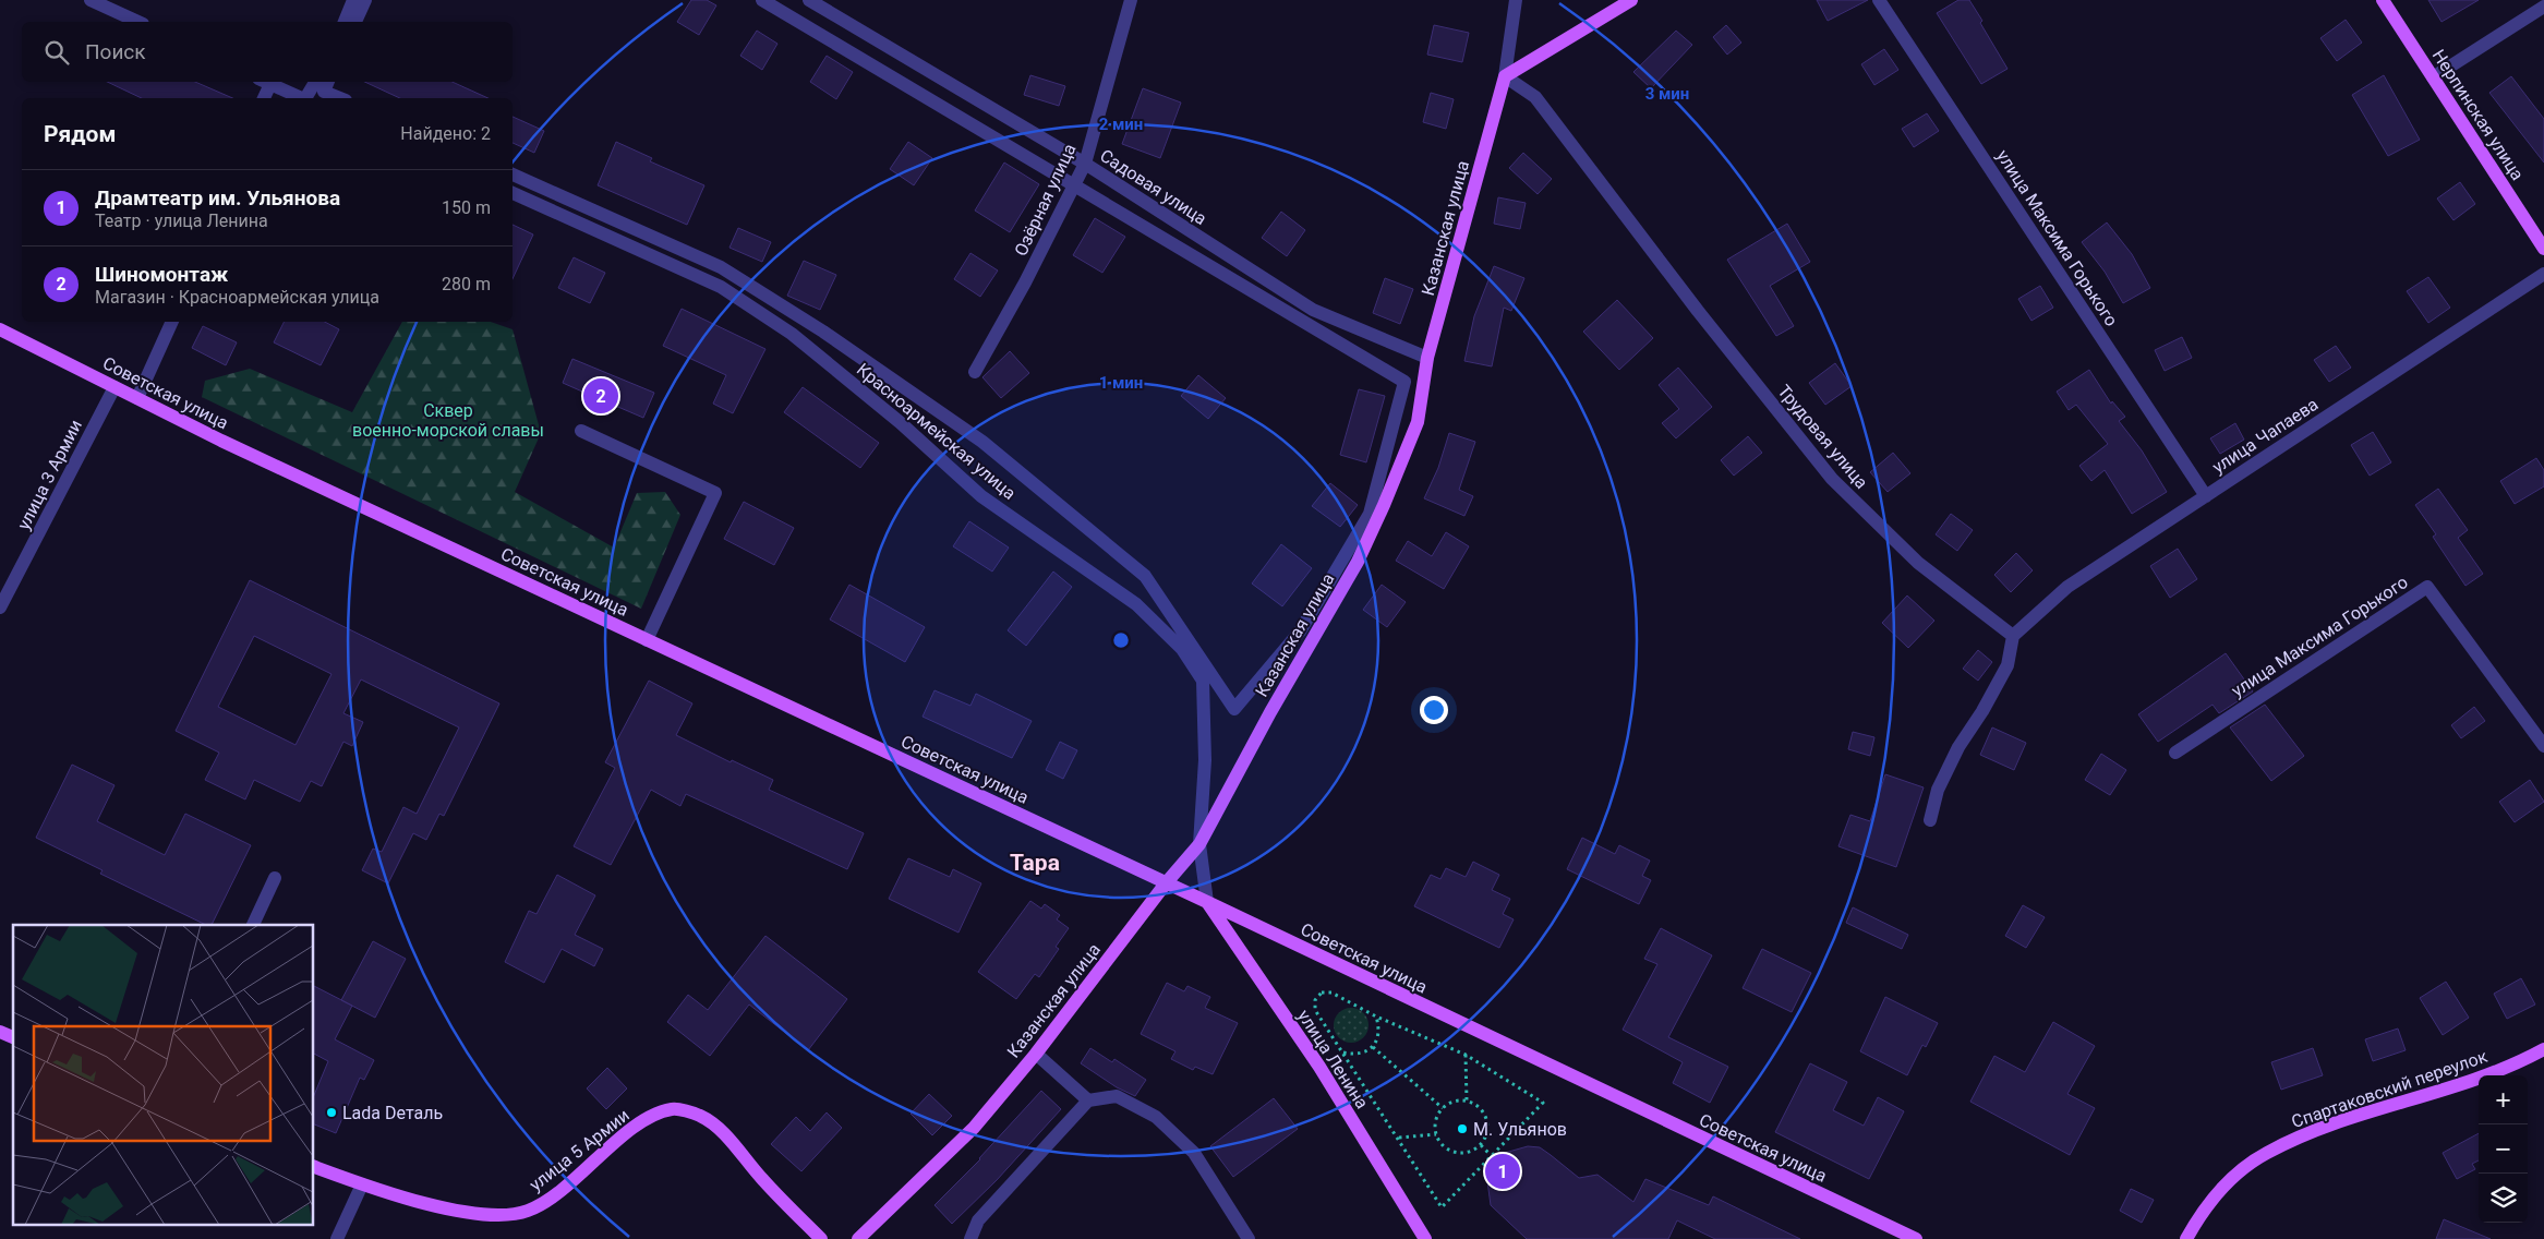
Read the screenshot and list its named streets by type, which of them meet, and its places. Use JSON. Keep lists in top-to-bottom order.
{
  "streets": {
    "main road": [
      "Нерпинская улица",
      "Казанская улица",
      "Советская улица",
      "улица Ленина",
      "Спартаковский переулок",
      "улица 5 Армии"
    ],
    "street": [
      "Садовая улица",
      "Озёрная улица",
      "улица Максима Горького",
      "Красноармейская улица",
      "улица Чапаева",
      "Трудовая улица",
      "улица 3 Армии"
    ]
  },
  "crossings": [
    ["Садовая улица", "Озёрная улица"],
    ["Садовая улица", "Казанская улица"],
    ["Казанская улица", "Советская улица"],
    ["Казанская улица", "Красноармейская улица"],
    ["Казанская улица", "Трудовая улица"],
    ["улица Максима Горького", "улица Чапаева"],
    ["Советская улица", "Красноармейская улица"],
    ["Советская улица", "улица 3 Армии"],
    ["Советская улица", "улица Ленина"],
    ["Красноармейская улица", "улица Ленина"],
    ["улица Чапаева", "Трудовая улица"]
  ],
  "districts": ["Тара"],
  "parks": ["Сквер военно-морской славы"],
  "places": ["Lada Dеталь", "М. Ульянов"],
  "page": {
    "search": "Поиск",
    "heading": ["Рядом", "Найдено: 2"],
    "list": [
      {
        "mark": "1",
        "name": "Драмтеатр им. Ульянова",
        "note": "Театр · улица Ленина",
        "value": "150 m"
      },
      {
        "mark": "2",
        "name": "Шиномонтаж",
        "note": "Магазин · Красноармейская улица",
        "value": "280 m"
      }
    ],
    "pins": ["2", "1"],
    "map_buttons": ["+", "−"]
  },
  "rings": ["3 мин", "2 мин", "1 мин"]
}
